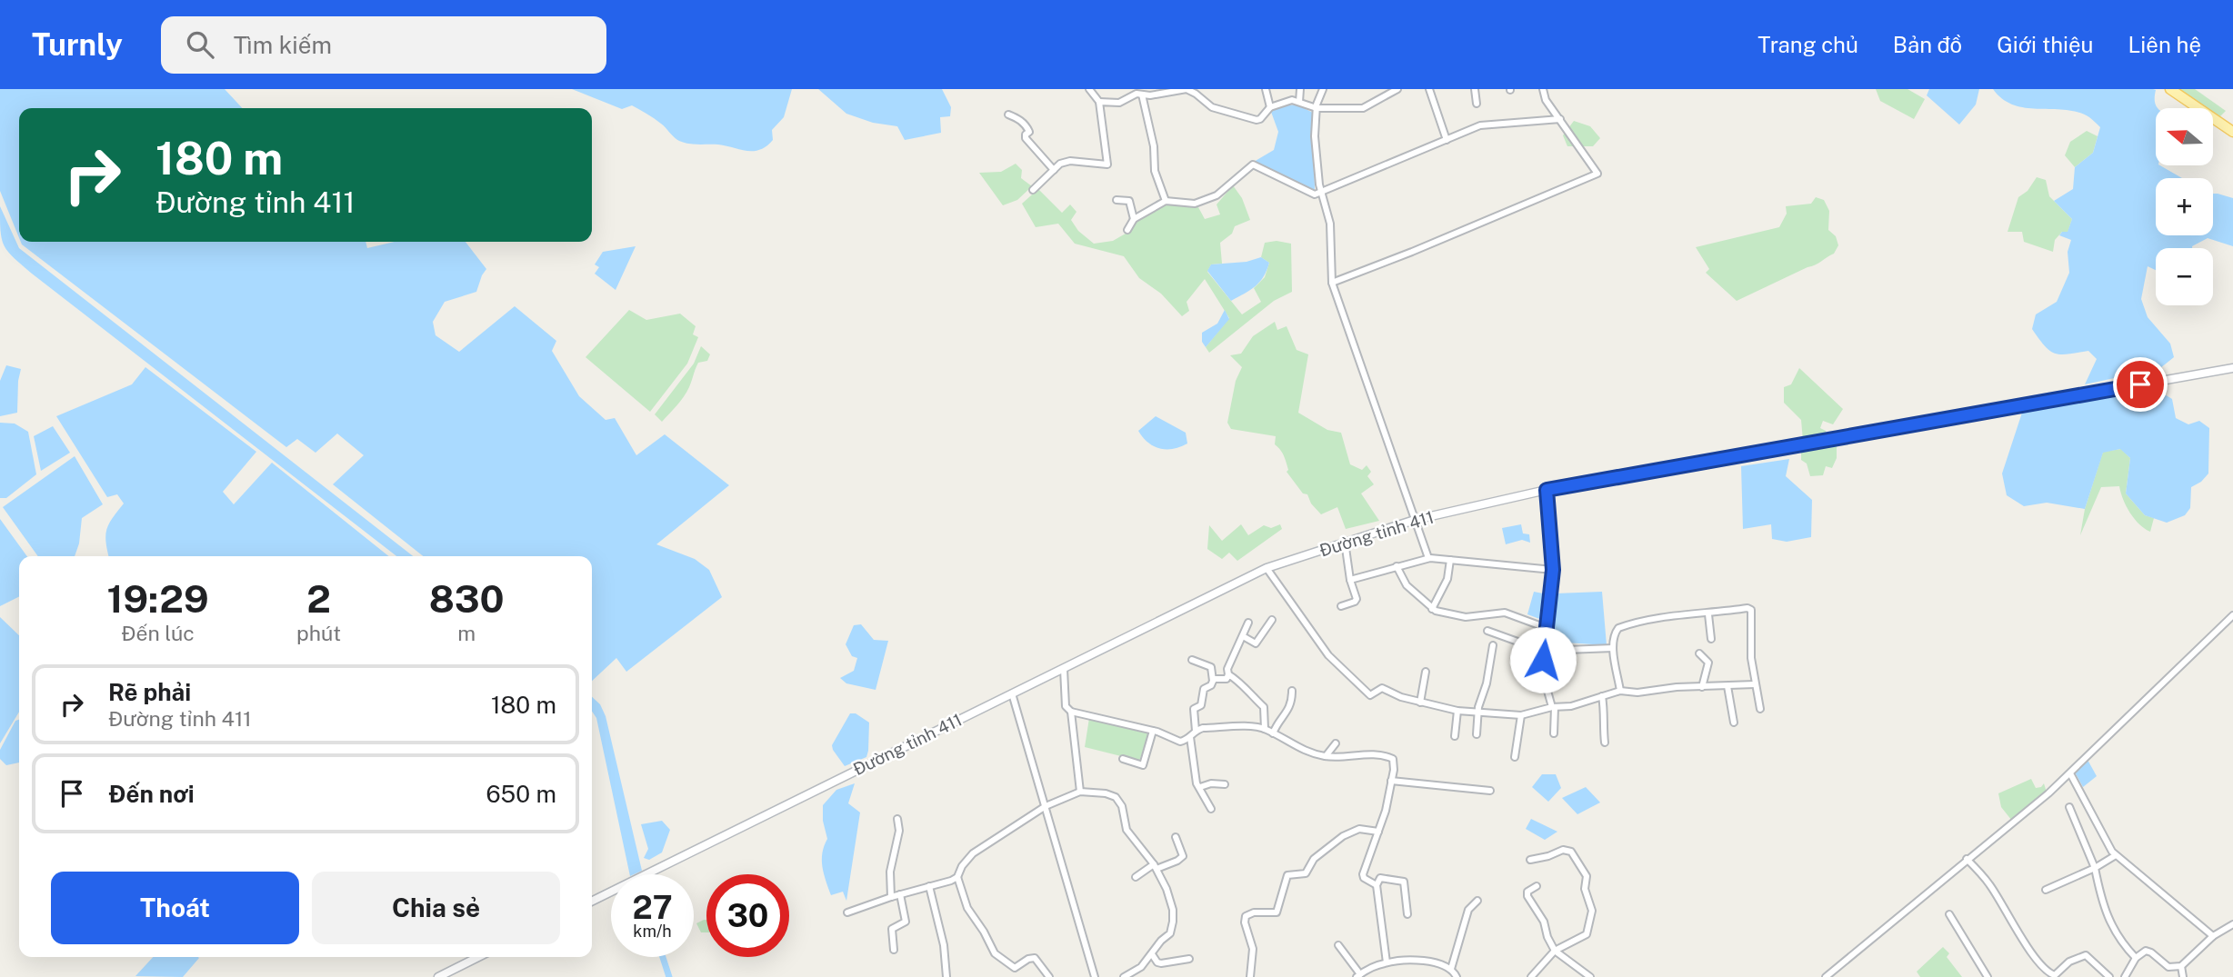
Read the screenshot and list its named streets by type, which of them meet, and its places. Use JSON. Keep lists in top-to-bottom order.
{
  "streets": {
    "main road": ["Đường tỉnh 411"]
  },
  "north": "left",
  "page": {
    "header": "Turnly",
    "search": "Tìm kiếm",
    "nav": [
      "Trang chủ",
      "Bản đồ",
      "Giới thiệu",
      "Liên hệ"
    ],
    "map_buttons": ["+", "−"],
    "turn": ["180 m", "Đường tỉnh 411"],
    "eta": [
      "19:29",
      "Đến lúc",
      "2",
      "phút",
      "830",
      "m"
    ],
    "list": [
      {
        "name": "Rẽ phải",
        "note": "Đường tỉnh 411",
        "value": "180 m"
      },
      {
        "name": "Đến nơi",
        "value": "650 m"
      }
    ],
    "buttons": ["Thoát", "Chia sẻ"],
    "speed": "27 km/h",
    "limit": "30"
  }
}
